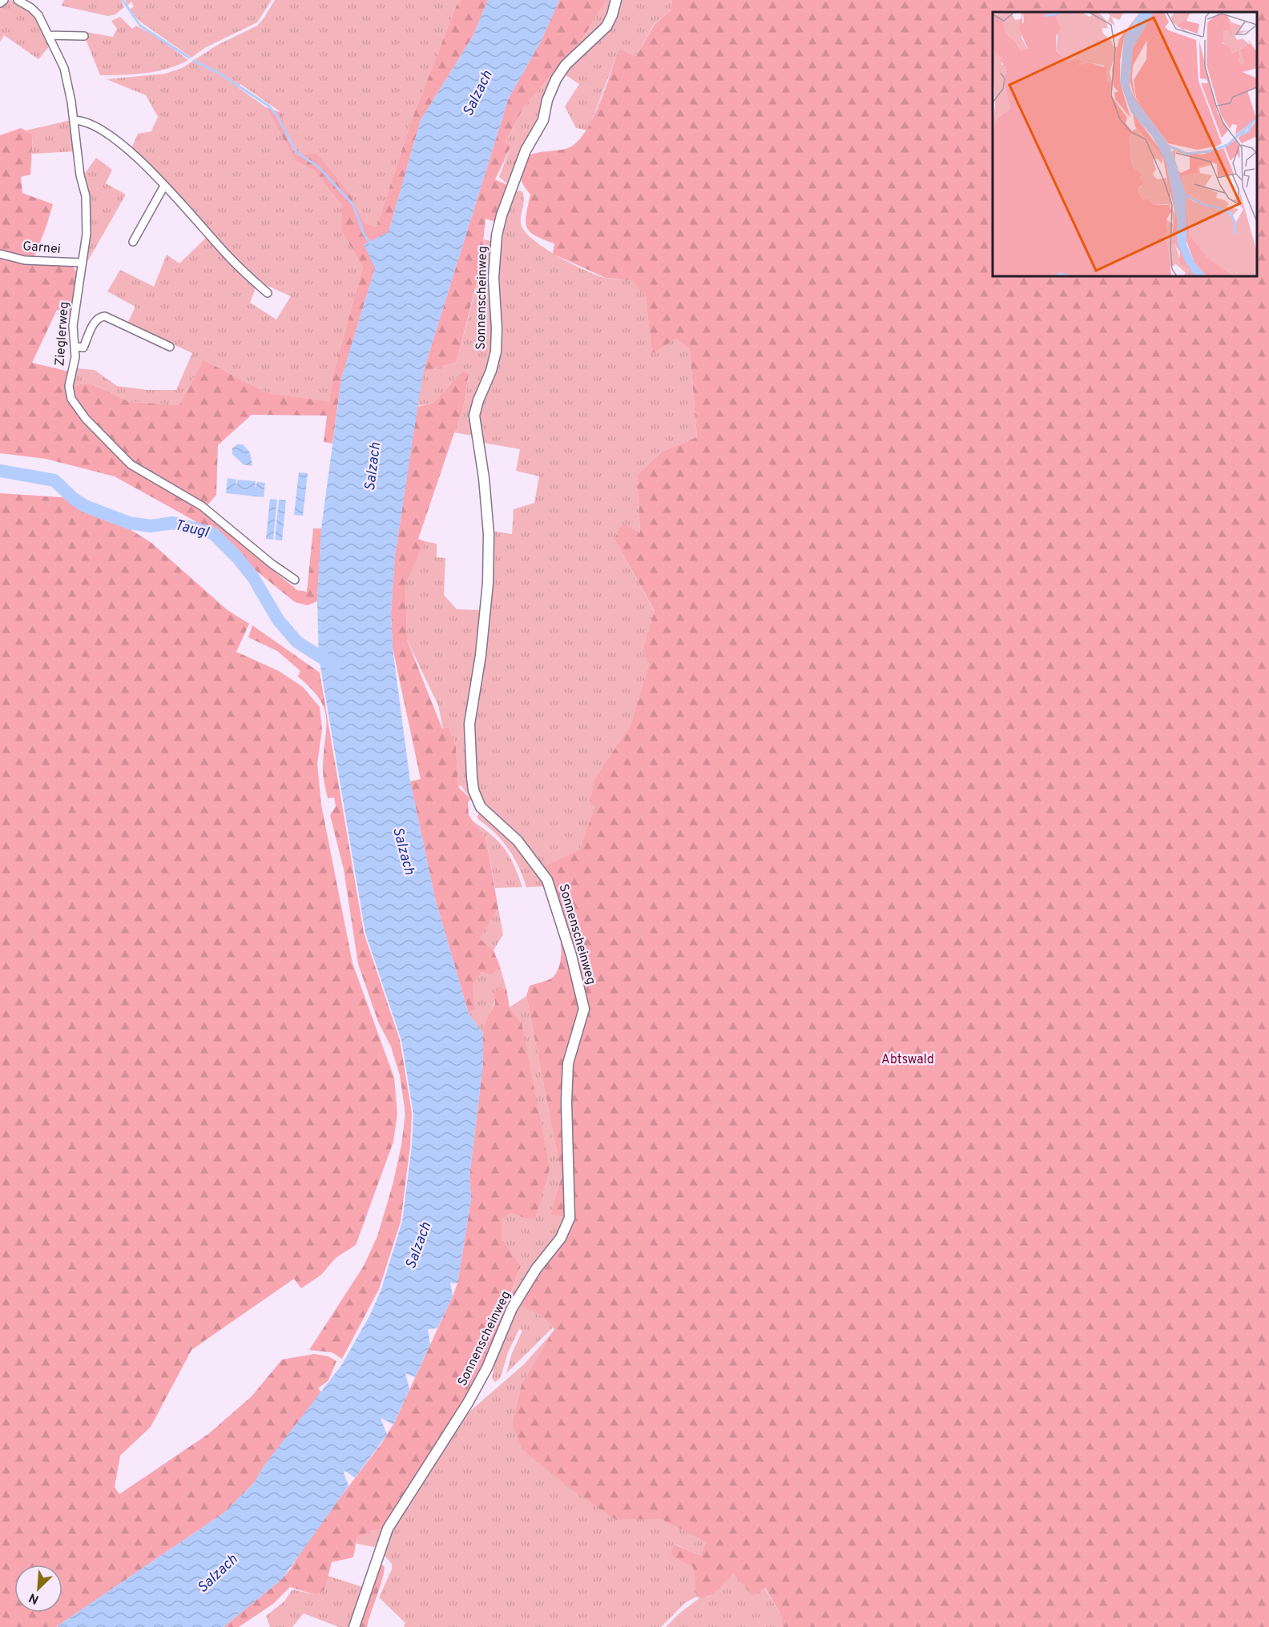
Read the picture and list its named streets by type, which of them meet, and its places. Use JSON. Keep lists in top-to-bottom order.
{
  "streets": {
    "street": ["Garnei", "Sonnenscheinweg", "Zieglerweg"]
  },
  "crossings": [
    ["Garnei", "Zieglerweg"]
  ],
  "water": ["Salzach", "Taugl"],
  "parks": ["Abtswald"],
  "north": "bottom left"
}
